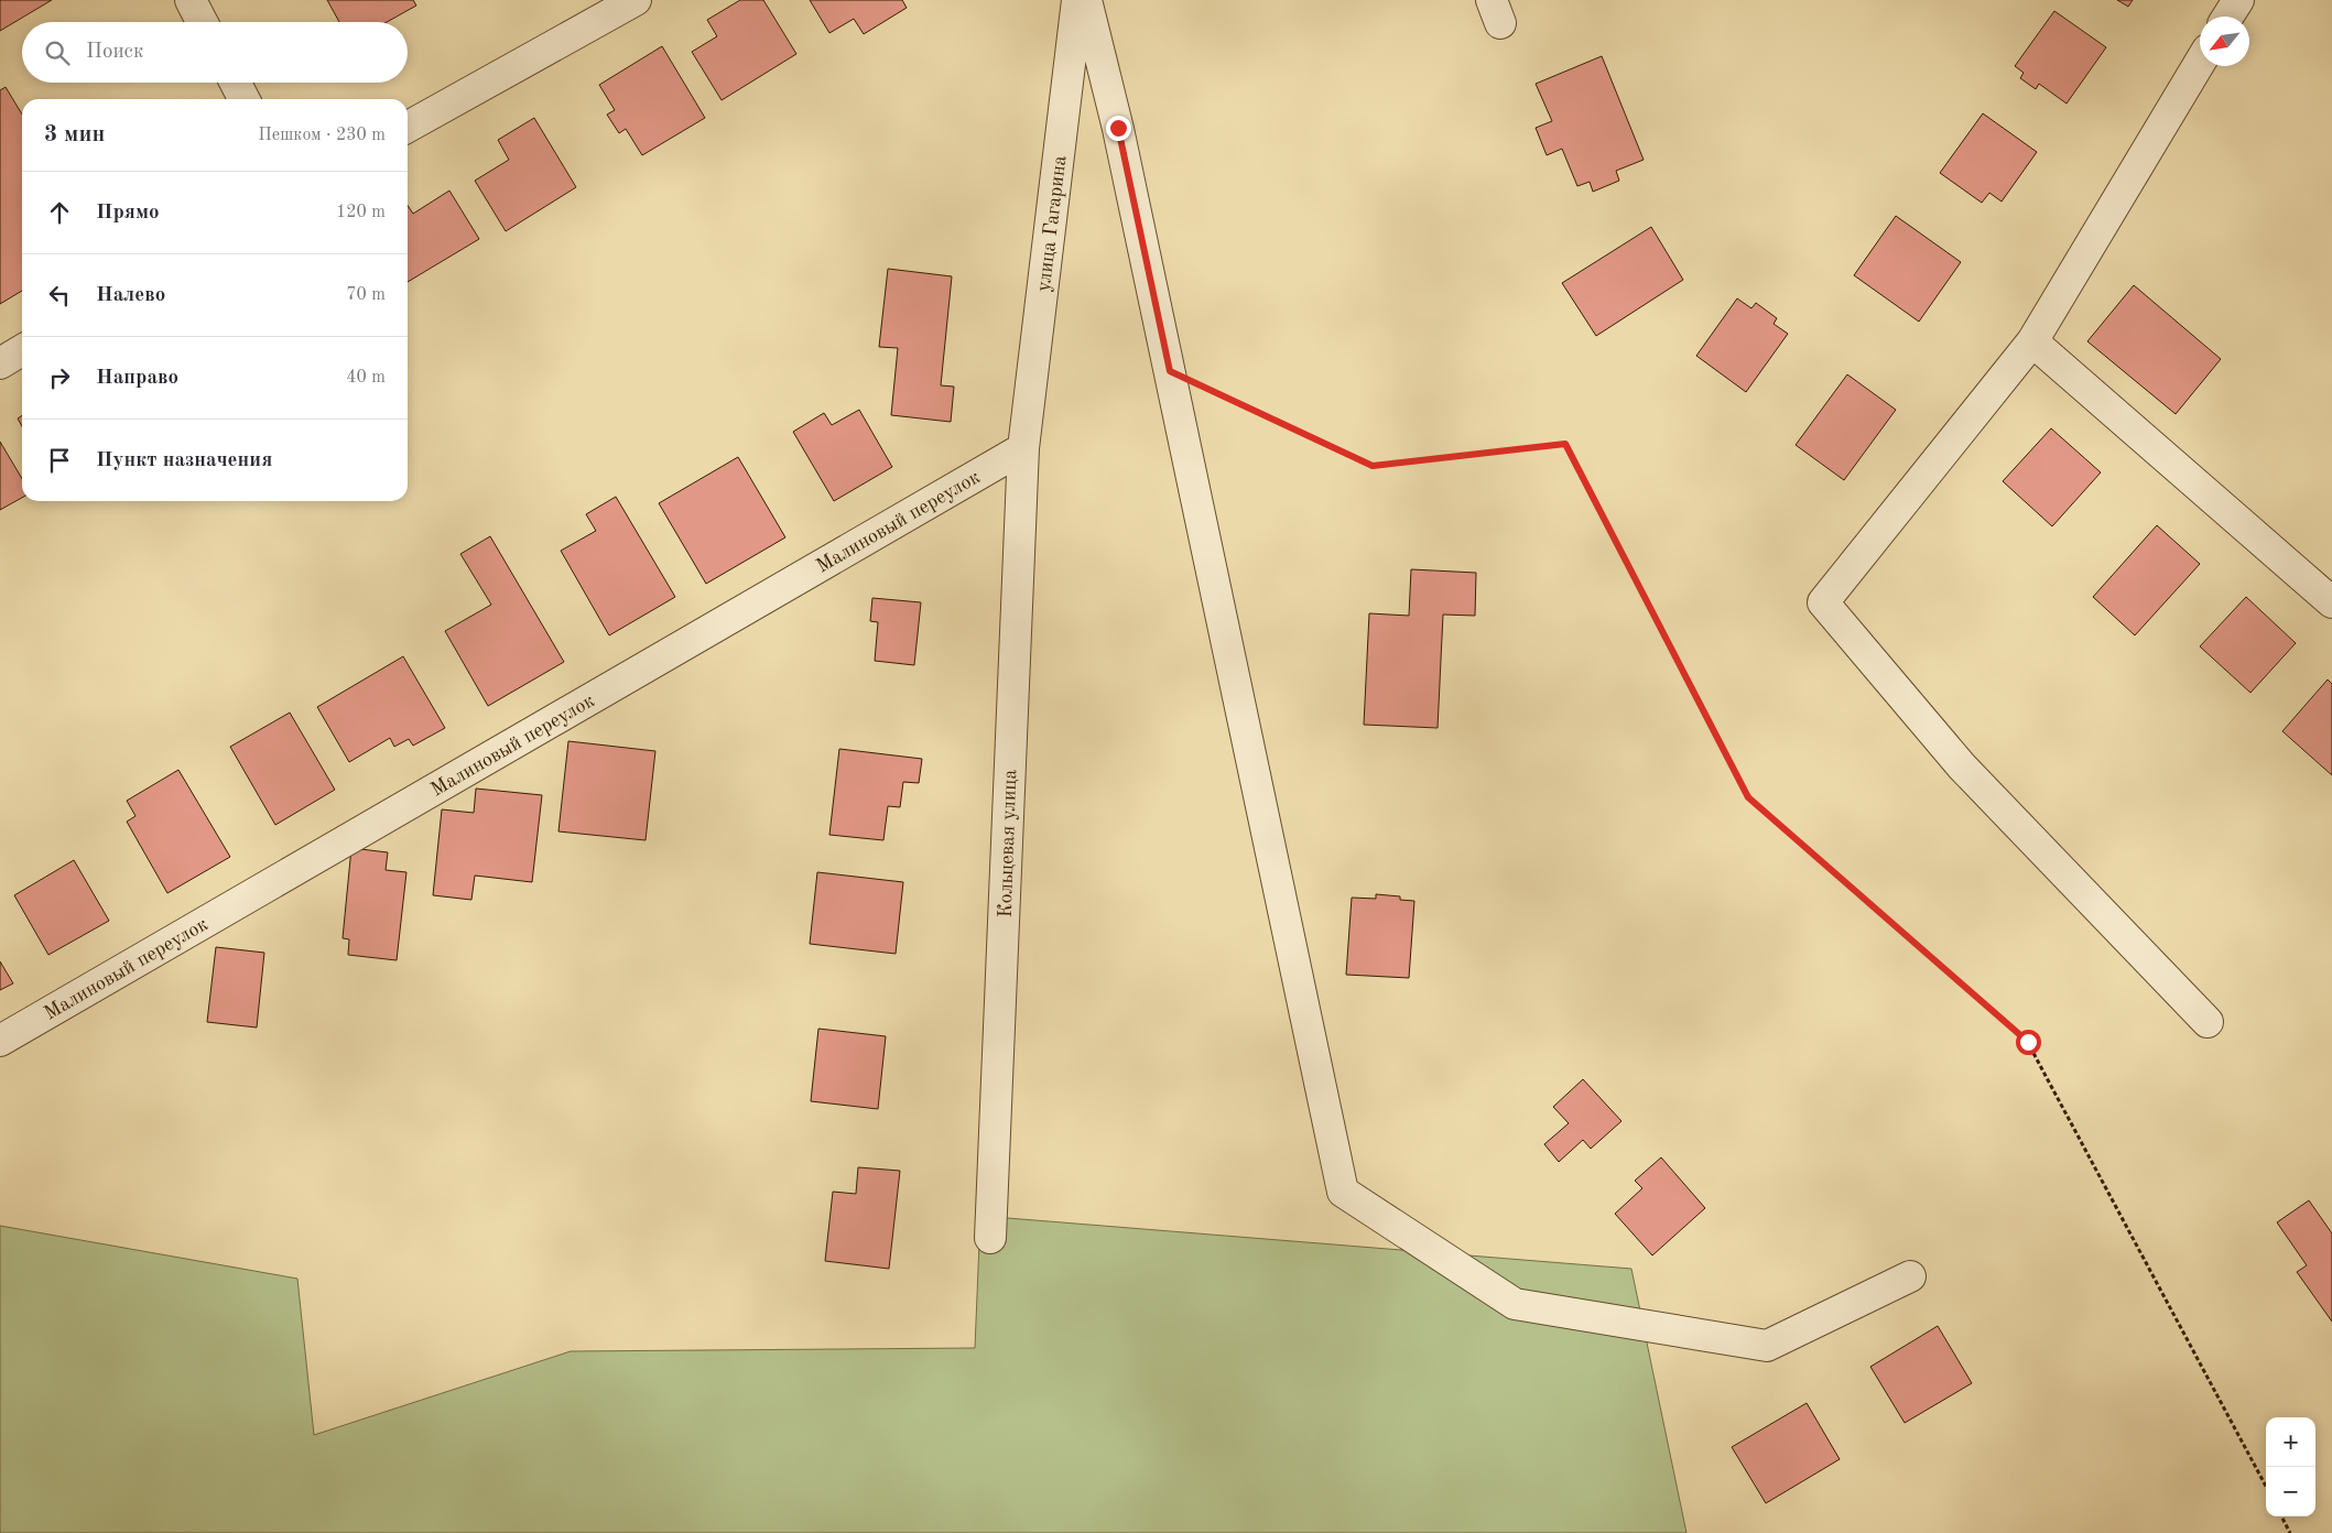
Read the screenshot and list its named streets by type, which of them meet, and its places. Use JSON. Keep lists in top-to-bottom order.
{
  "streets": {
    "street": ["улица Гагарина", "Малиновый переулок", "Кольцевая улица"]
  },
  "crossings": [
    ["улица Гагарина", "Малиновый переулок"],
    ["улица Гагарина", "Кольцевая улица"],
    ["Малиновый переулок", "Кольцевая улица"]
  ],
  "north": "bottom left",
  "page": {
    "search": "Поиск",
    "heading": ["3 мин", "Пешком · 230 m"],
    "list": [
      ["Прямо", "120 m"],
      ["Налево", "70 m"],
      ["Направо", "40 m"],
      "Пункт назначения"
    ],
    "map_buttons": ["+", "−"]
  }
}
